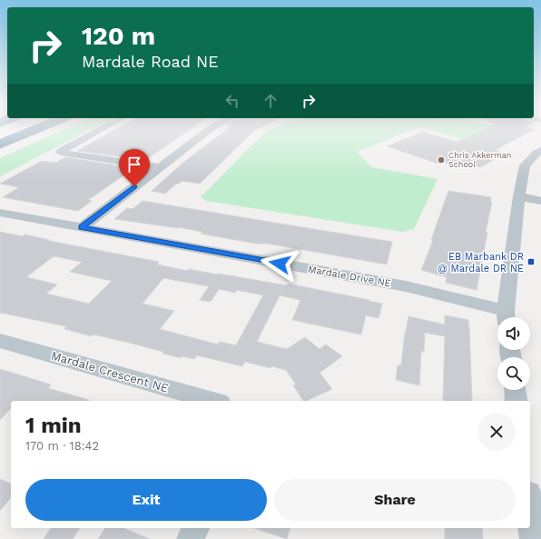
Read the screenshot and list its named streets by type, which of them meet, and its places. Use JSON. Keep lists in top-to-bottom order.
{
  "streets": {
    "street": ["Mardale Drive NE", "Mardale Crescent NE"]
  },
  "places": {
    "other": ["Chris Akkerman School"],
    "transit": ["EB Marbank DR @ Mardale DR NE"]
  },
  "page": {
    "turn": ["120 m", "Mardale Road NE"],
    "heading": ["1 min", "170 m · 18:42"],
    "buttons": ["Exit", "Share"]
  }
}
